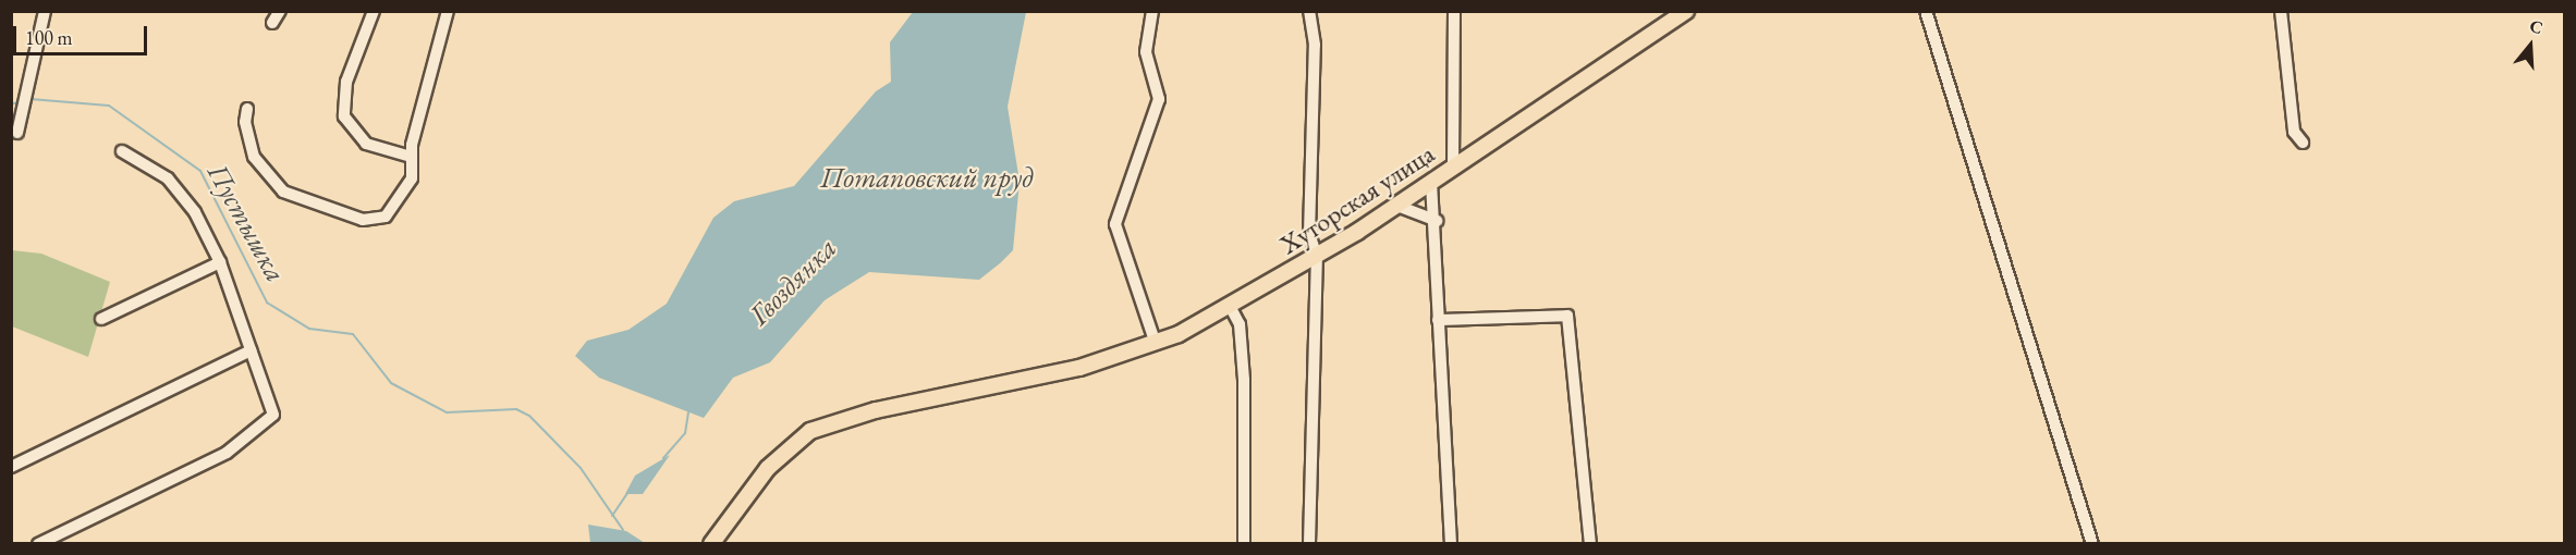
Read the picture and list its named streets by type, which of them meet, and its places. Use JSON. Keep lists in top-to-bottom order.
{
  "streets": {
    "main road": ["Хуторская улица"]
  },
  "water": ["Потаповский пруд", "Пустышка", "Гвоздянка"],
  "scale_bar": "100 m",
  "north": "top"
}
